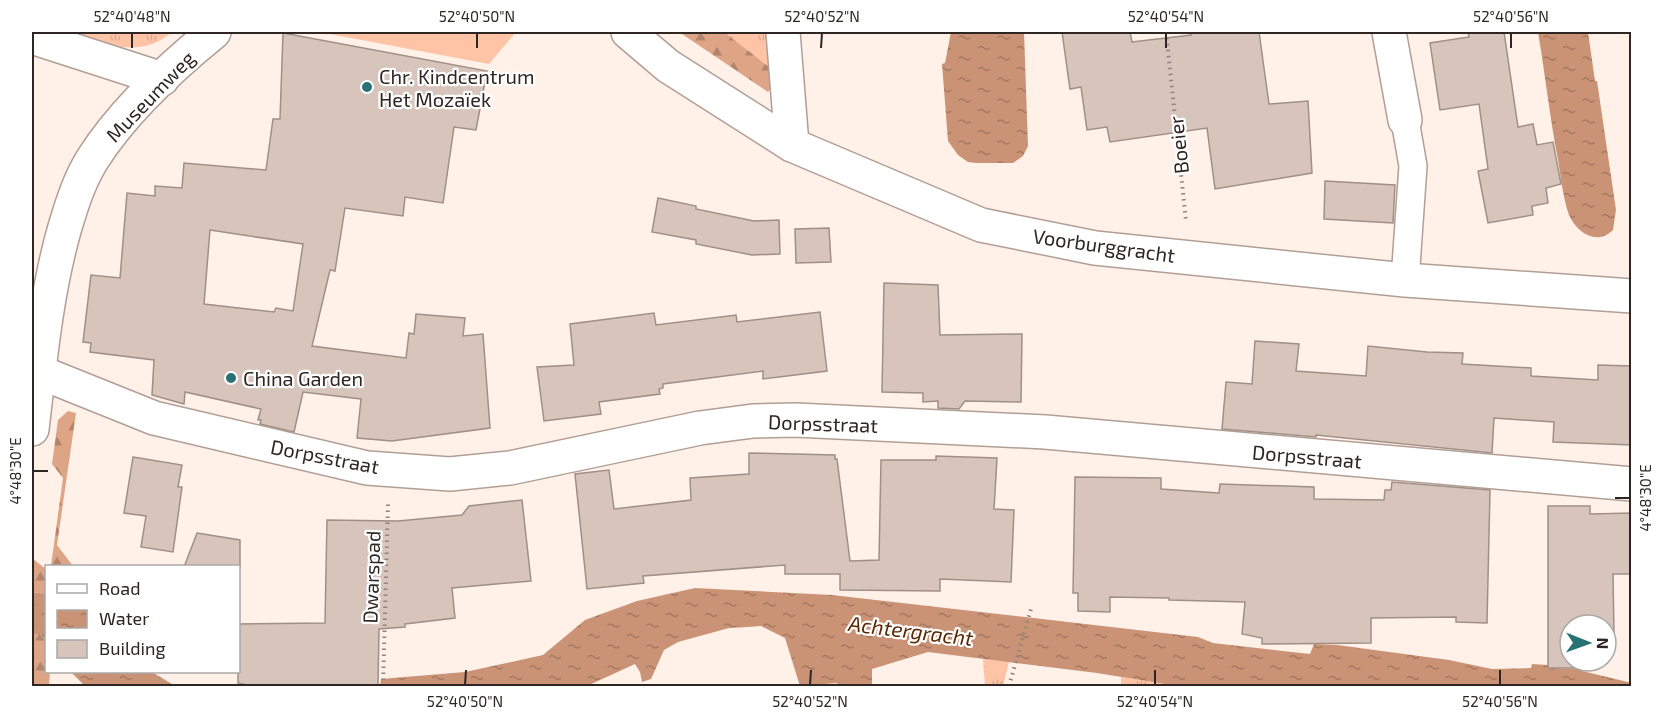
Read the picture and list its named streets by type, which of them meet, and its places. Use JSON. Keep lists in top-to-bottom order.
{
  "streets": {
    "street": ["Museumweg", "Voorburggracht", "Dorpsstraat"],
    "path": ["Boeier", "Dwarspad"]
  },
  "crossings": [
    ["Museumweg", "Dorpsstraat"],
    ["Boeier", "Voorburggracht"],
    ["Dorpsstraat", "Dwarspad"]
  ],
  "water": ["Achtergracht"],
  "places": ["Chr. Kindcentrum Het Mozaïek", "China Garden"],
  "legend": ["Road", "Water", "Building"],
  "north": "right",
  "coordinates": [
    "52°40'48\"N",
    "52°40'50\"N",
    "52°40'52\"N",
    "52°40'54\"N",
    "52°40'56\"N",
    "4°48'30\"E"
  ]
}
